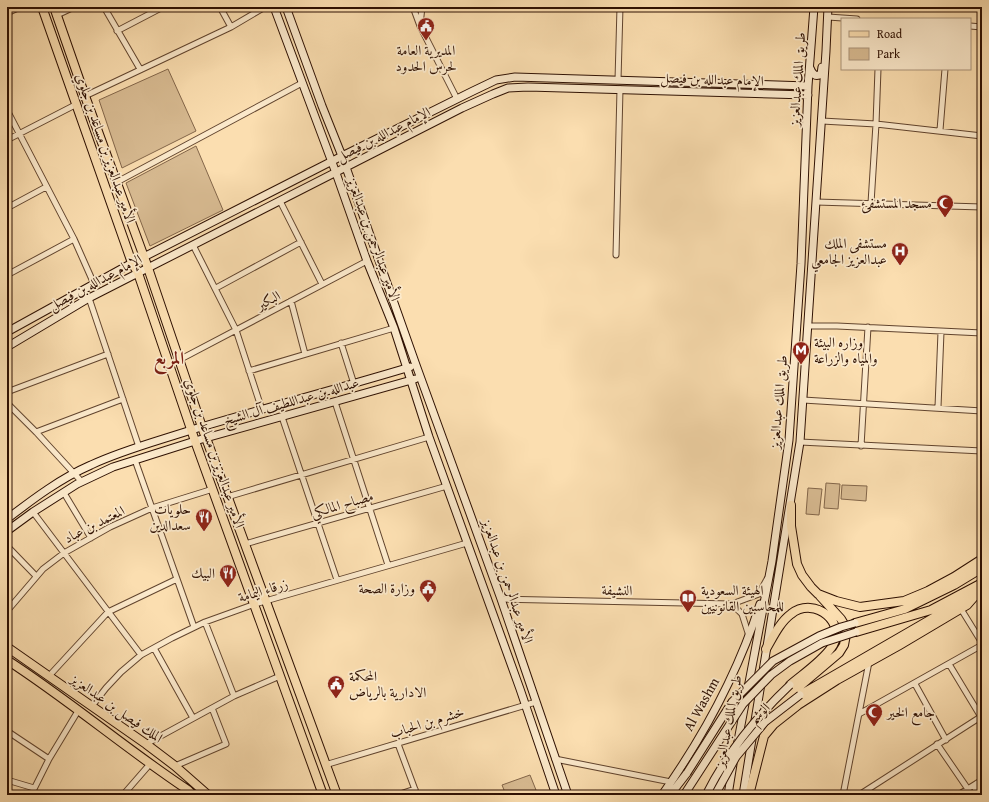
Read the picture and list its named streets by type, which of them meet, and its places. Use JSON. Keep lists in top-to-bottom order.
{
  "streets": {
    "main road": ["الأمير عبدالعزيز بن مساعد بن جلوي", "الملك فيصل بن عبدالعزيز"],
    "street": [
      "الإمام عبدالله بن فيصل",
      "طريق الملك عبدالعزيز",
      "الأمير عبدالرحمن بن عبدالعزيز",
      "البكير",
      "عبدالله بن عبداللطيف آل الشيخ",
      "مصباح المالكي",
      "المعتمد بن عباد",
      "زرقاء اليمامة",
      "النشيفة",
      "Al Washm",
      "الوشم",
      "خشرم بن الحباب"
    ]
  },
  "crossings": [
    ["الإمام عبدالله بن فيصل", "طريق الملك عبدالعزيز"],
    ["الإمام عبدالله بن فيصل", "الأمير عبدالعزيز بن مساعد بن جلوي"],
    ["الإمام عبدالله بن فيصل", "الأمير عبدالرحمن بن عبدالعزيز"],
    ["طريق الملك عبدالعزيز", "Al Washm"],
    ["الأمير عبدالعزيز بن مساعد بن جلوي", "البكير"],
    ["الأمير عبدالعزيز بن مساعد بن جلوي", "عبدالله بن عبداللطيف آل الشيخ"],
    ["الأمير عبدالعزيز بن مساعد بن جلوي", "مصباح المالكي"],
    ["الأمير عبدالعزيز بن مساعد بن جلوي", "المعتمد بن عباد"],
    ["الأمير عبدالعزيز بن مساعد بن جلوي", "زرقاء اليمامة"],
    ["الأمير عبدالعزيز بن مساعد بن جلوي", "خشرم بن الحباب"],
    ["الأمير عبدالرحمن بن عبدالعزيز", "البكير"],
    ["الأمير عبدالرحمن بن عبدالعزيز", "عبدالله بن عبداللطيف آل الشيخ"],
    ["الأمير عبدالرحمن بن عبدالعزيز", "مصباح المالكي"],
    ["الأمير عبدالرحمن بن عبدالعزيز", "زرقاء اليمامة"],
    ["الأمير عبدالرحمن بن عبدالعزيز", "النشيفة"],
    ["الأمير عبدالرحمن بن عبدالعزيز", "خشرم بن الحباب"],
    ["زرقاء اليمامة", "الملك فيصل بن عبدالعزيز"]
  ],
  "districts": ["المربع"],
  "places": {
    "public building": ["المديرية العامة لحرس الحدود", "وزارة الصحة", "المحكمة الادارية بالرياض"],
    "mosque": ["مسجد المستشفئ", "جامع الخير"],
    "hospital": ["مستشفى الملك عبدالعزيز الجامعي"],
    "metro station": ["وزاره البيئة والمياه والزراعة"],
    "restaurant": ["حلويات سعدالدين", "البيك"],
    "library": ["الهيئة السعودية للمحاسبين القانونيين"]
  },
  "legend": ["Road", "Park"]
}
